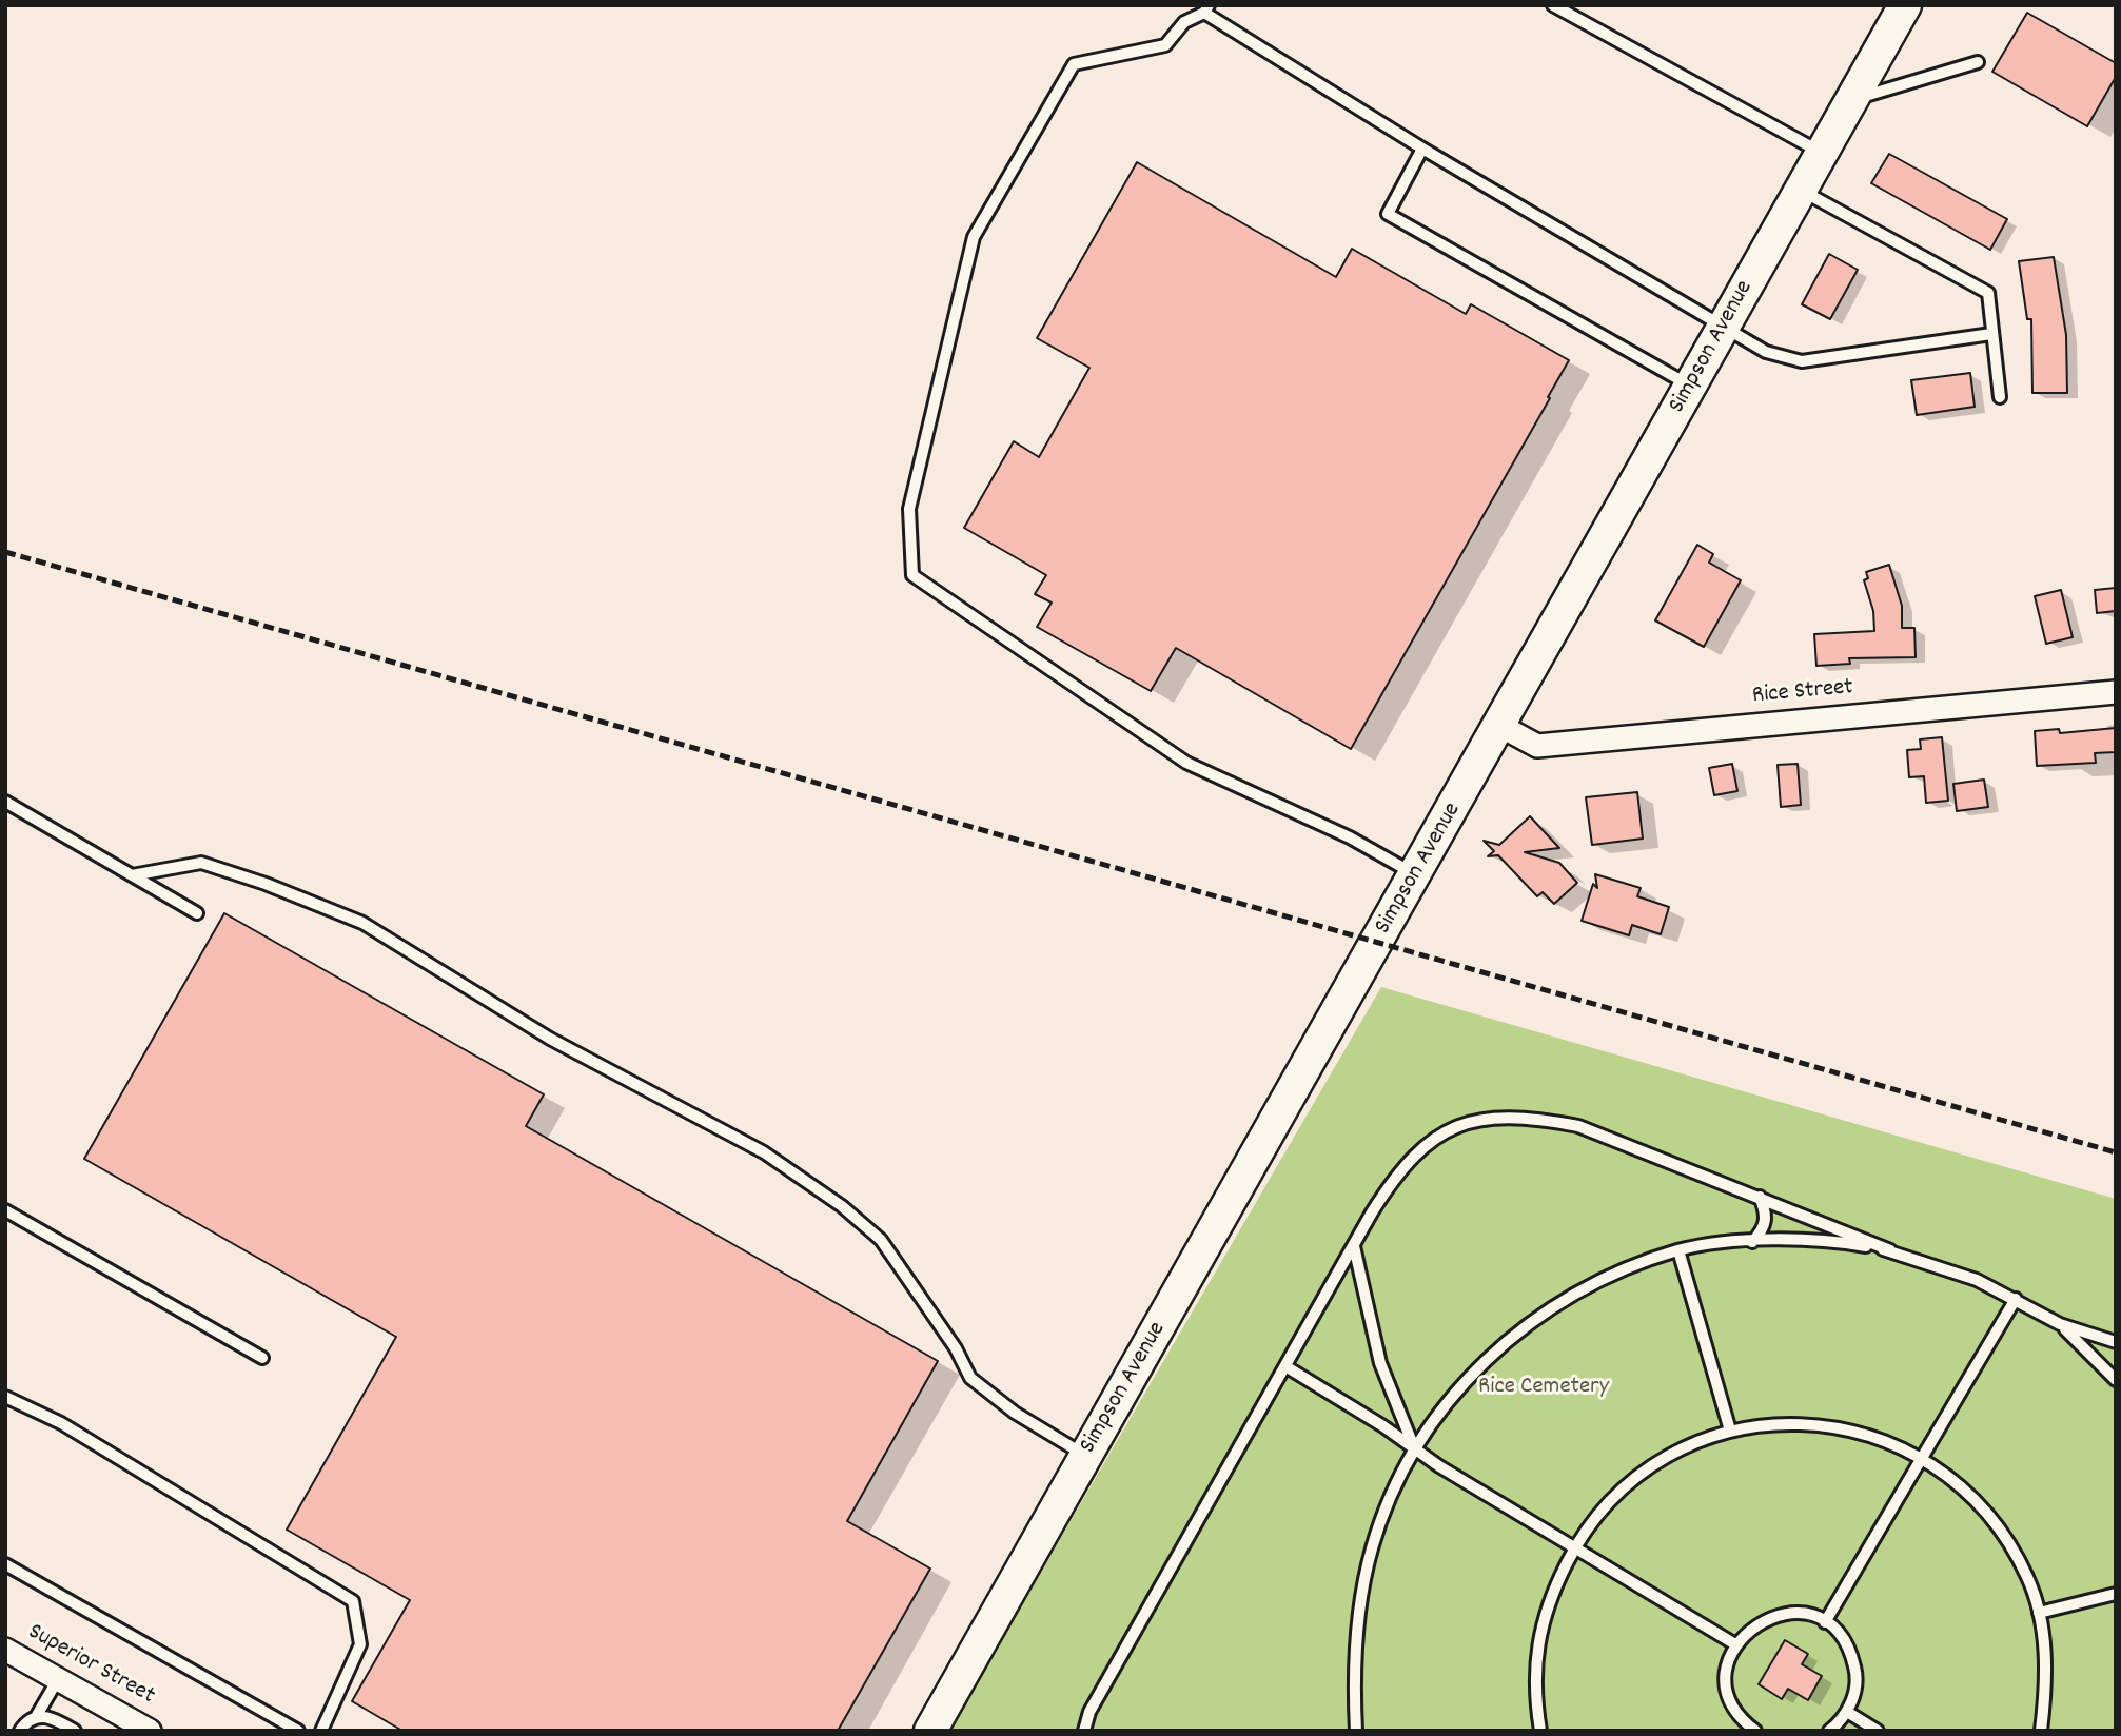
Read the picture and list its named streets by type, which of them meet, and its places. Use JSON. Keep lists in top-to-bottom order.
{
  "streets": {
    "street": ["Simpson Avenue", "Rice Street", "Superior Street"]
  },
  "crossings": [
    ["Simpson Avenue", "Rice Street"]
  ],
  "parks": ["Rice Cemetery"]
}
